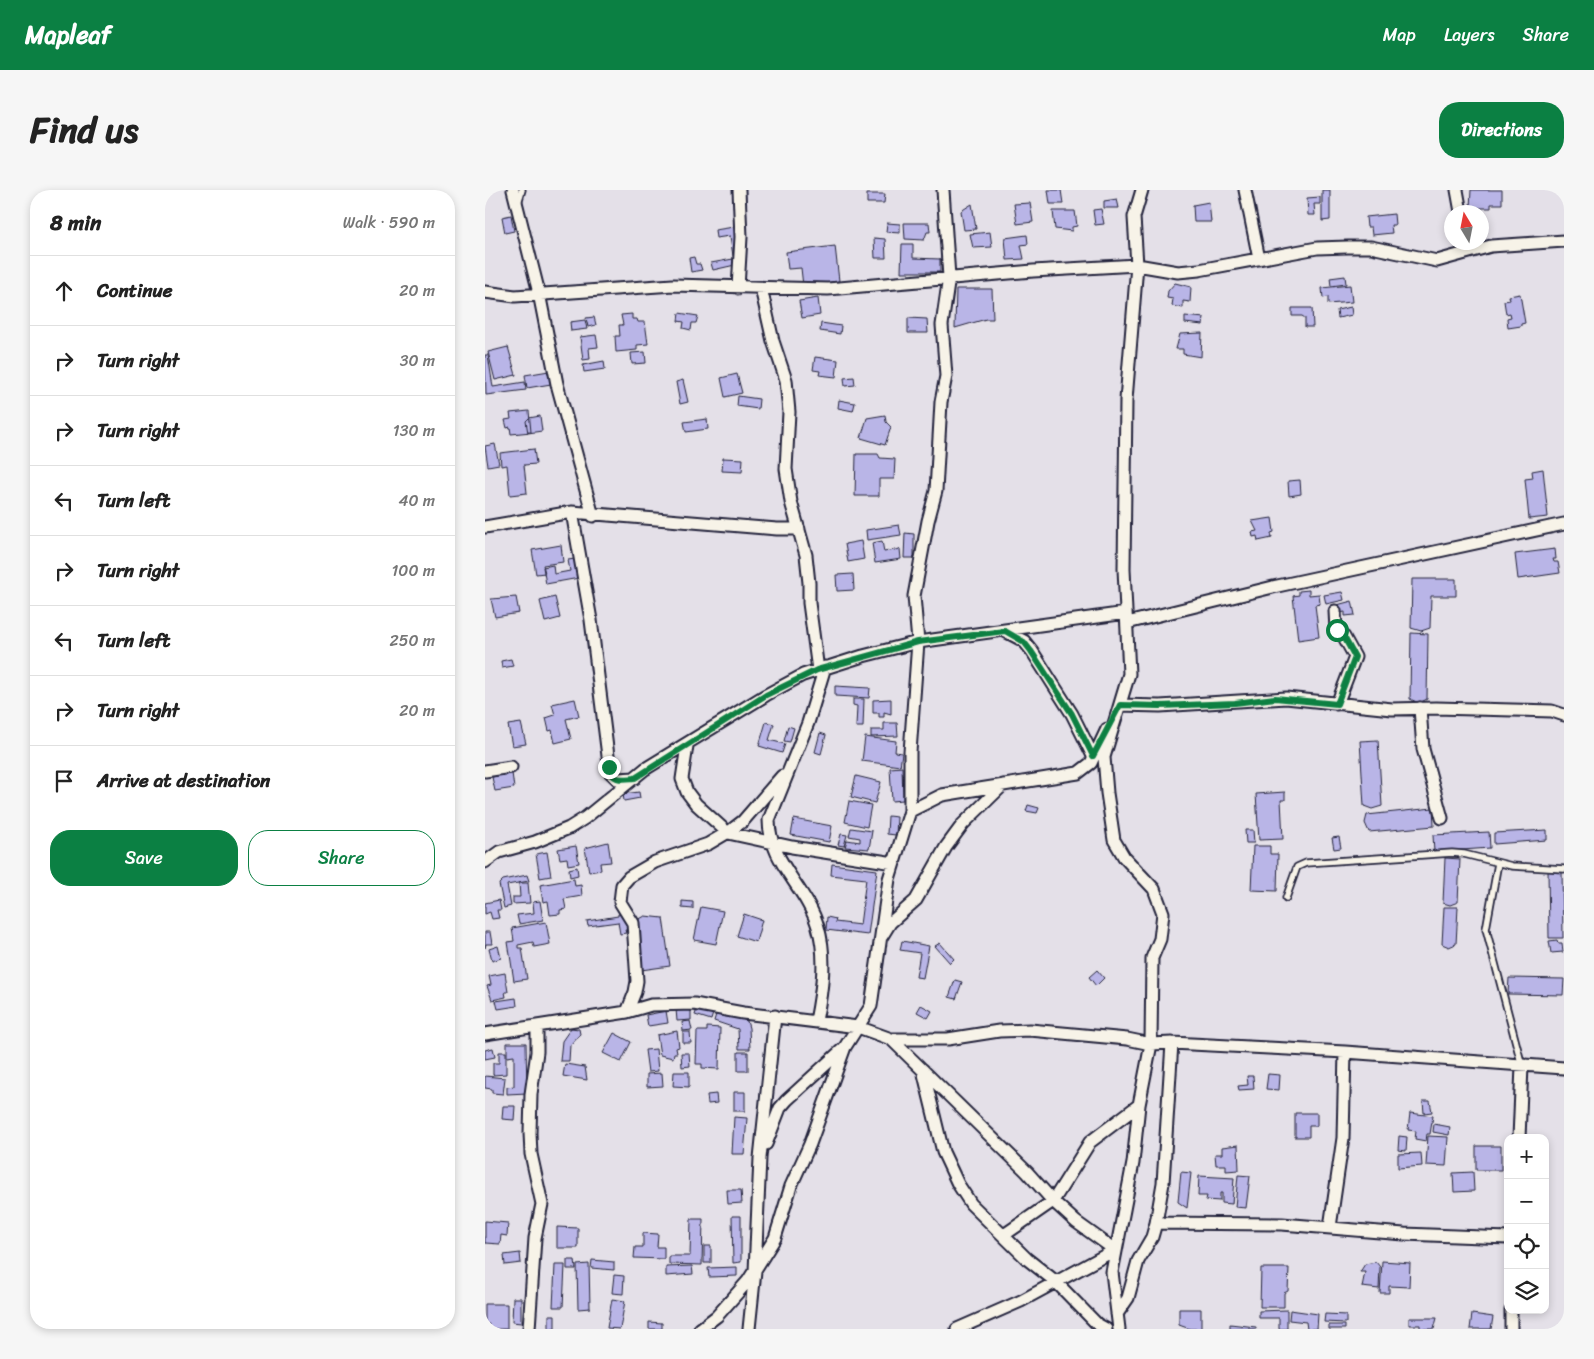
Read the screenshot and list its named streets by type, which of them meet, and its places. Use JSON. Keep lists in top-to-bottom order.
{
  "north": "top",
  "page": {
    "header": "Mapleaf",
    "nav": ["Map", "Layers", "Share"],
    "title": "Find us",
    "buttons": [
      "Directions",
      ["Save", "Share"]
    ],
    "heading": ["8 min", "Walk · 590 m"],
    "list": [
      ["Continue", "20 m"],
      ["Turn right", "30 m"],
      ["Turn right", "130 m"],
      ["Turn left", "40 m"],
      ["Turn right", "100 m"],
      ["Turn left", "250 m"],
      ["Turn right", "20 m"],
      "Arrive at destination"
    ],
    "map_buttons": ["+", "−"]
  }
}
